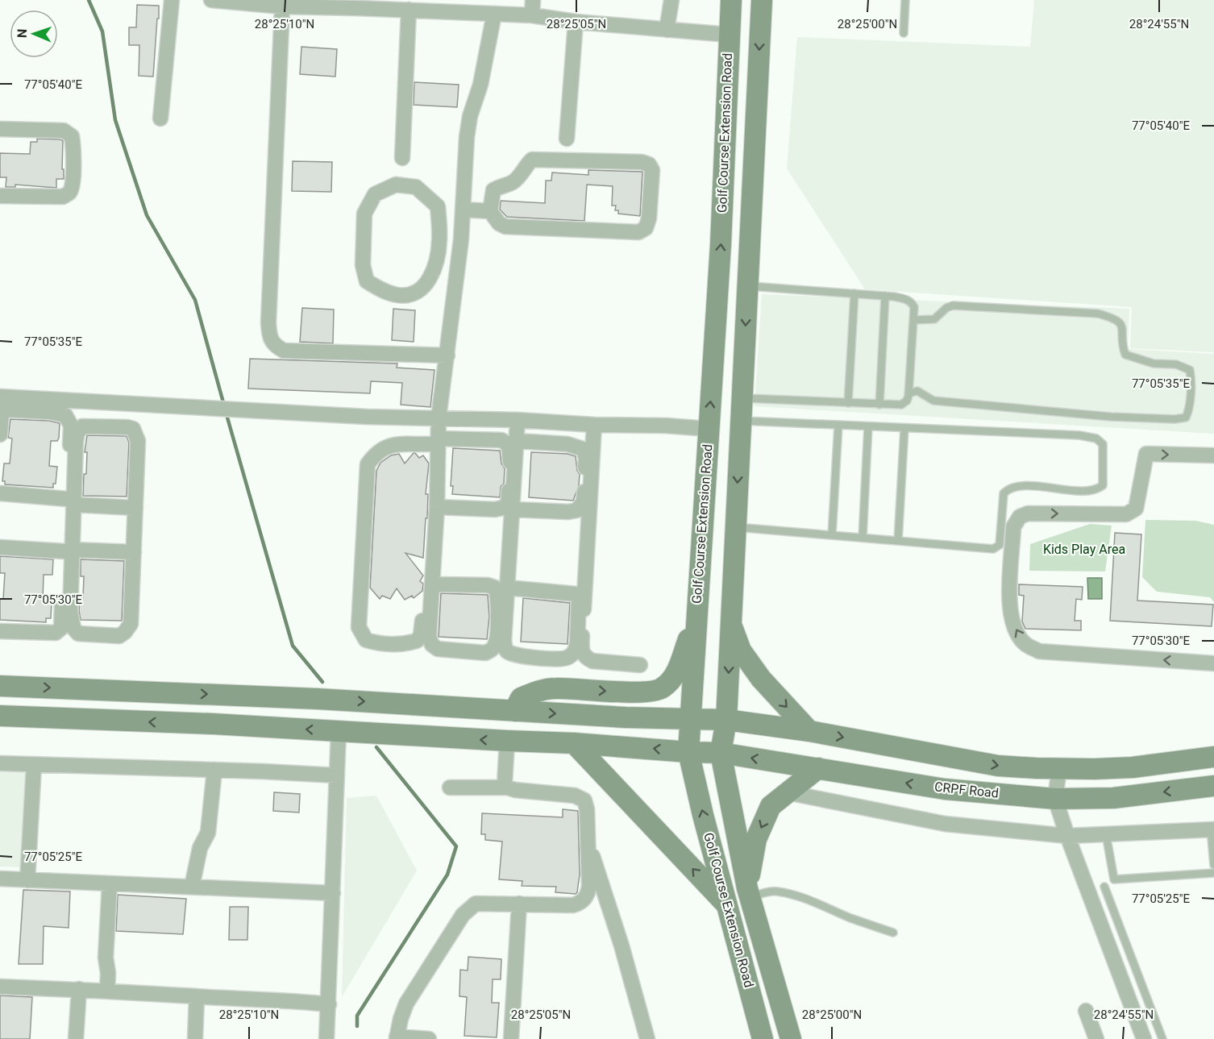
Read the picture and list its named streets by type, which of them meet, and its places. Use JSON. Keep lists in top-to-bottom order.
{
  "streets": {
    "main road": ["Golf Course Extension Road", "CRPF Road"]
  },
  "crossings": [
    ["Golf Course Extension Road", "CRPF Road"]
  ],
  "parks": ["Kids Play Area"],
  "north": "left",
  "coordinates": [
    "28°25'10\"N",
    "28°25'05\"N",
    "28°25'00\"N",
    "28°24'55\"N",
    "77°05'40\"E",
    "77°05'35\"E",
    "77°05'30\"E",
    "77°05'25\"E"
  ]
}
